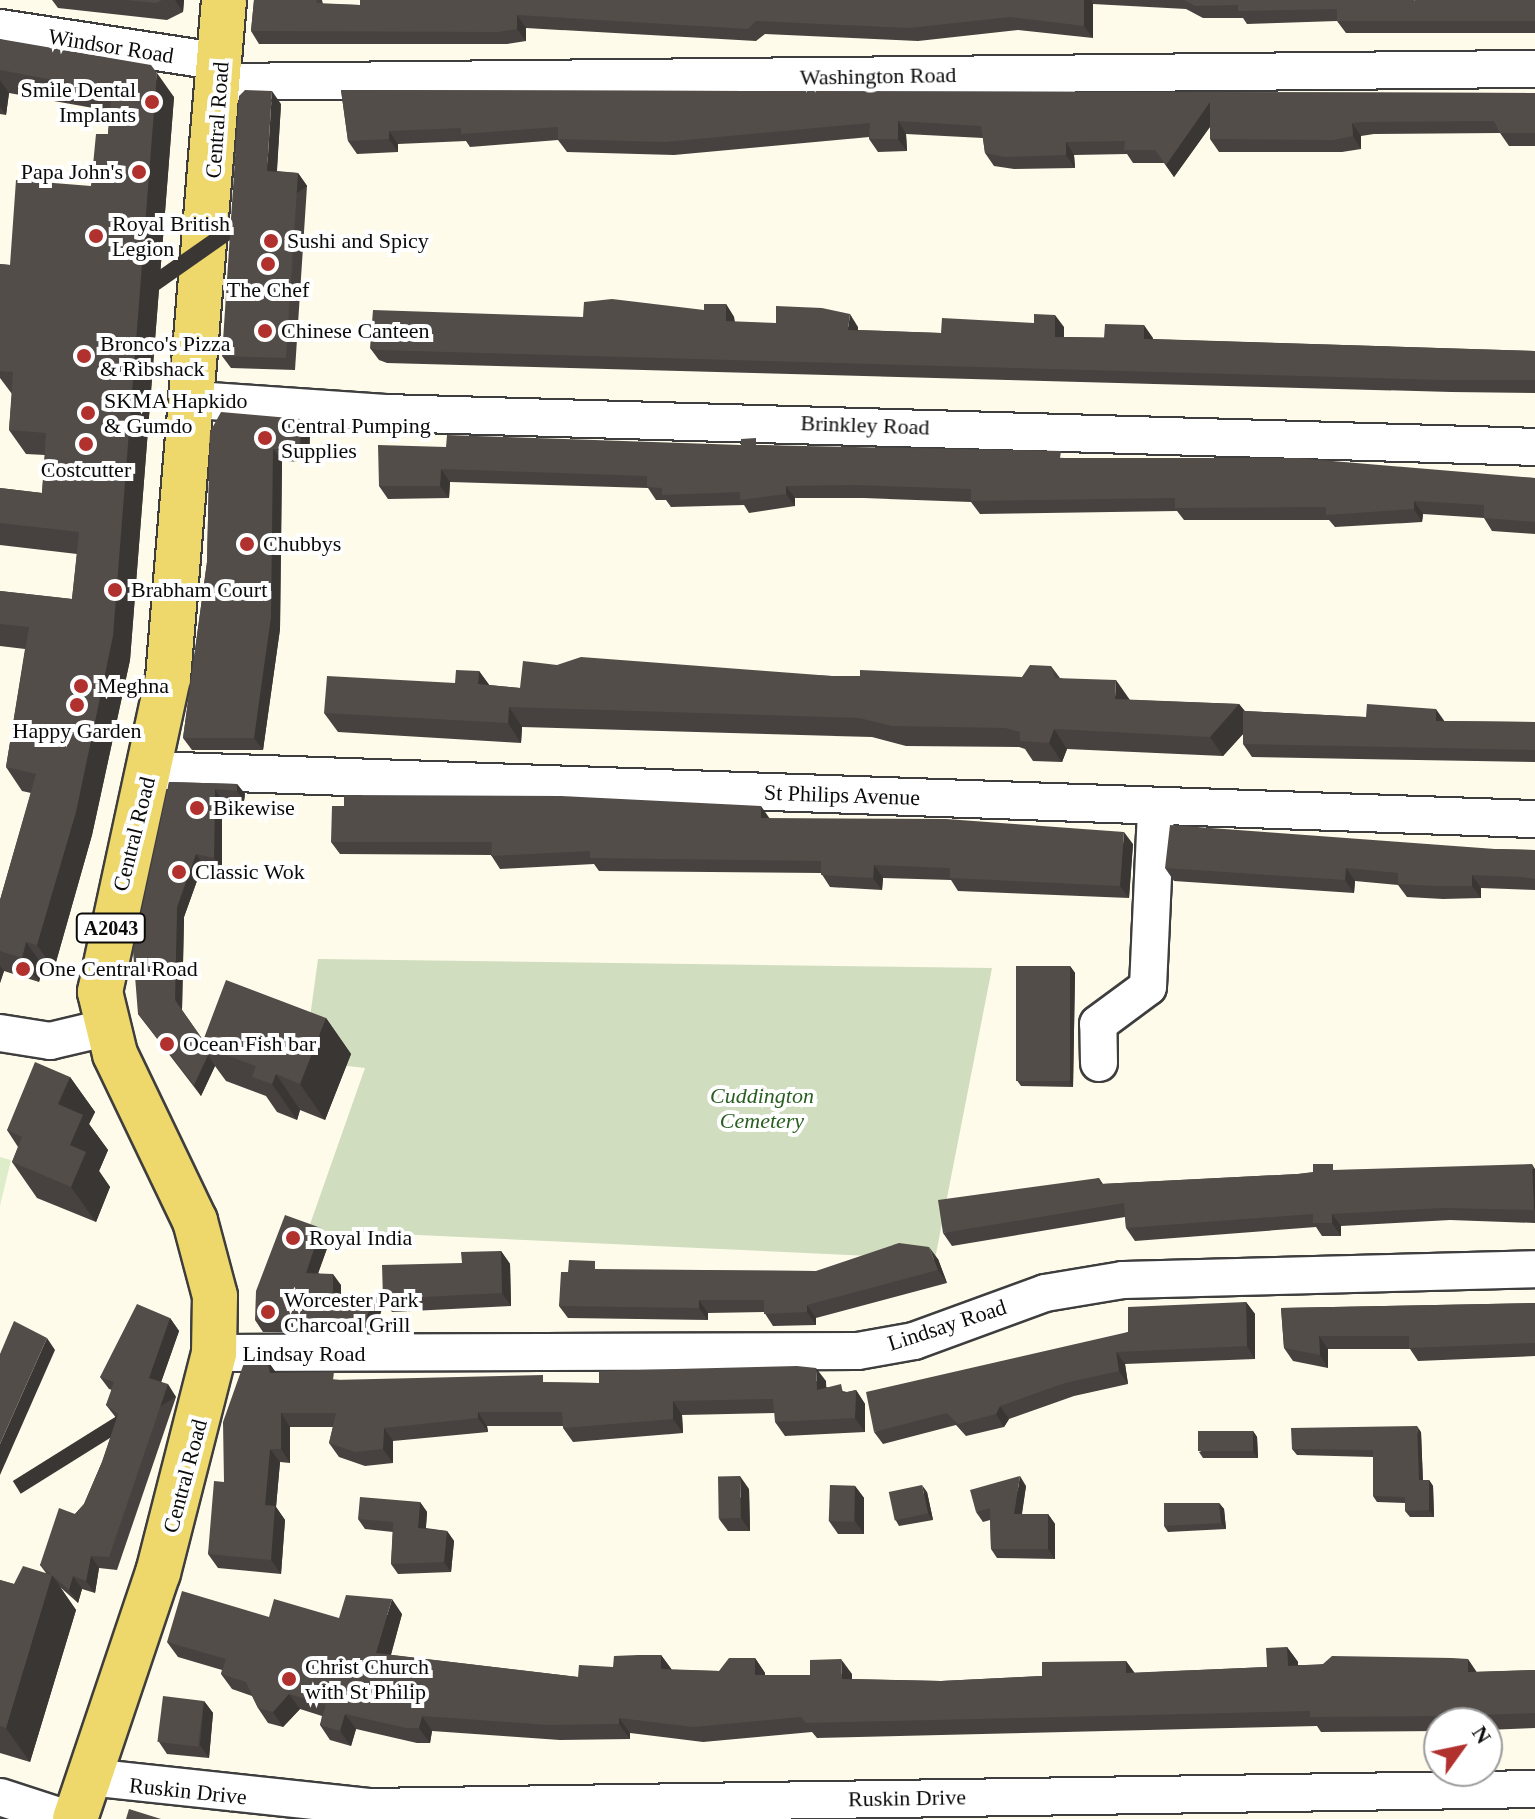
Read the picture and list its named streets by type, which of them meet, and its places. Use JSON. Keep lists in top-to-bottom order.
{
  "streets": {
    "main road": ["Central Road", "A2043"],
    "street": [
      "Windsor Road",
      "Washington Road",
      "Brinkley Road",
      "St Philips Avenue",
      "Lindsay Road",
      "Ruskin Drive"
    ]
  },
  "crossings": [
    ["Windsor Road", "Washington Road"],
    ["Windsor Road", "Central Road"],
    ["Washington Road", "Central Road"],
    ["Central Road", "Brinkley Road"],
    ["Central Road", "St Philips Avenue"],
    ["Central Road", "Lindsay Road"],
    ["Central Road", "Ruskin Drive"]
  ],
  "parks": ["Cuddington Cemetery"],
  "places": [
    "Smile Dental Implants",
    "Papa John's",
    "Royal British Legion",
    "Sushi and Spicy",
    "The Chef",
    "Chinese Canteen",
    "Bronco's Pizza & Ribshack",
    "SKMA Hapkido & Gumdo",
    "Central Pumping Supplies",
    "Costcutter",
    "Chubbys",
    "Brabham Court",
    "Meghna",
    "Happy Garden",
    "Bikewise",
    "Classic Wok",
    "One Central Road",
    "Ocean Fish bar",
    "Royal India",
    "Worcester Park Charcoal Grill",
    "Christ Church with St Philip"
  ],
  "north": "top right"
}
